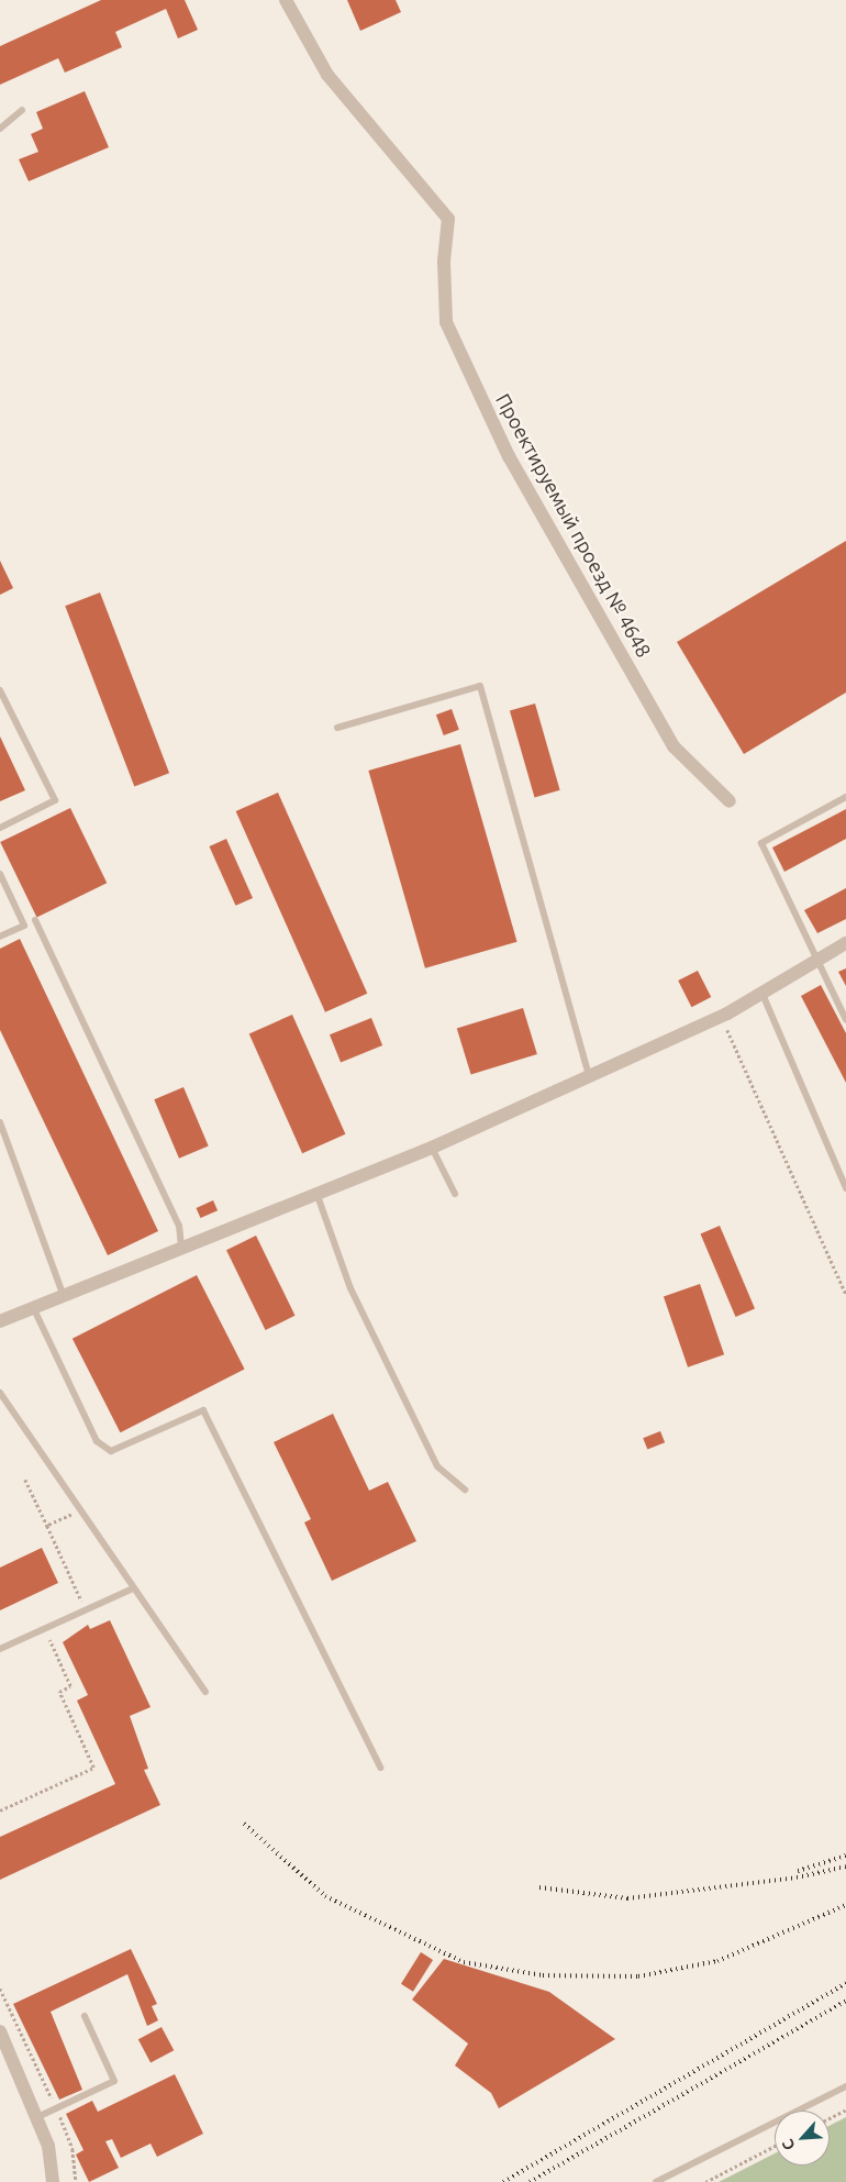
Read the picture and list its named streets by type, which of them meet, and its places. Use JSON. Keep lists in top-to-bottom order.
{
  "streets": {
    "street": ["Проектируемый проезд № 4648"]
  },
  "north": "bottom left"
}
